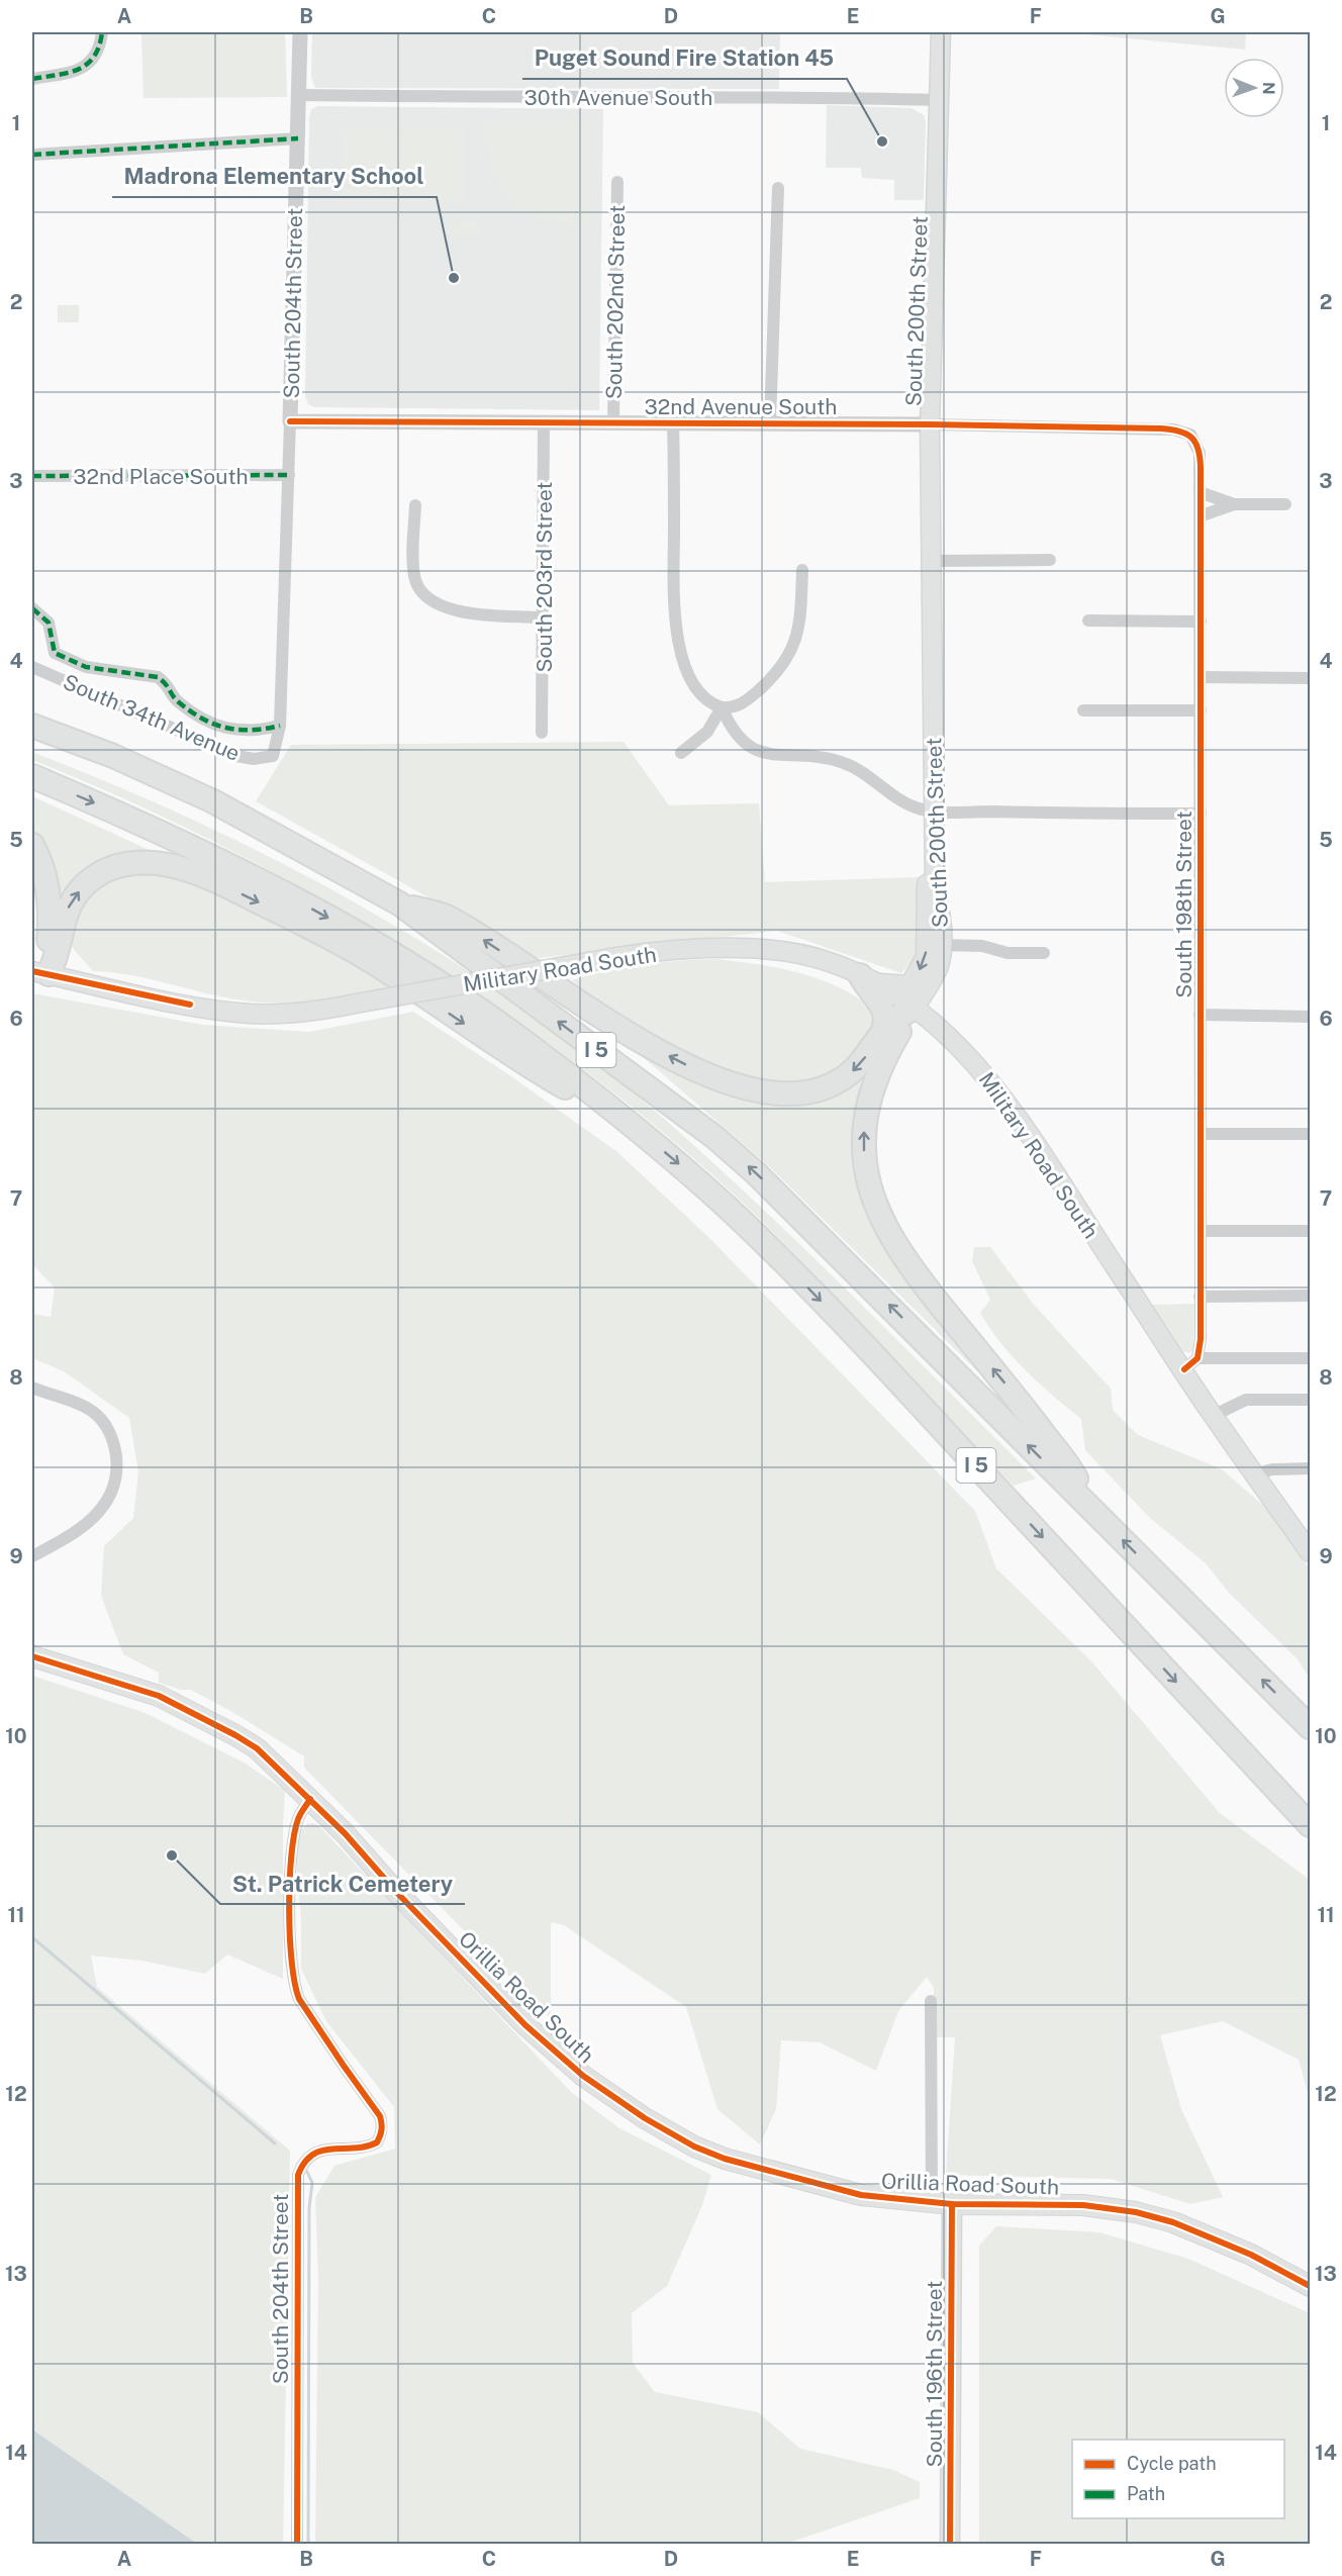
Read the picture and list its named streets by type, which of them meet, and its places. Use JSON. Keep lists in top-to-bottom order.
{
  "streets": {
    "highway": ["I 5"],
    "main road": [
      "South 200th Street",
      "Military Road South",
      "Orillia Road South",
      "South 196th Street"
    ],
    "street": [
      "30th Avenue South",
      "South 202nd Street",
      "South 204th Street",
      "32nd Avenue South",
      "32nd Place South",
      "South 203rd Street",
      "South 34th Avenue",
      "South 198th Street"
    ]
  },
  "crossings": [
    ["30th Avenue South", "South 204th Street"],
    ["30th Avenue South", "South 200th Street"],
    ["South 202nd Street", "32nd Avenue South"],
    ["South 204th Street", "32nd Avenue South"],
    ["South 204th Street", "32nd Place South"],
    ["South 204th Street", "South 34th Avenue"],
    ["South 204th Street", "Orillia Road South"],
    ["South 200th Street", "32nd Avenue South"],
    ["South 200th Street", "Military Road South"],
    ["32nd Avenue South", "South 203rd Street"],
    ["32nd Avenue South", "South 198th Street"],
    ["South 198th Street", "Military Road South"],
    ["Orillia Road South", "South 196th Street"]
  ],
  "places": ["Puget Sound Fire Station 45", "Madrona Elementary School", "St. Patrick Cemetery"],
  "legend": ["Cycle path", "Path"],
  "north": "right",
  "grid": {
    "columns": [
      "A",
      "B",
      "C",
      "D",
      "E",
      "F",
      "G"
    ],
    "rows": [
      "1",
      "2",
      "3",
      "4",
      "5",
      "6",
      "7",
      "8",
      "9",
      "10",
      "11",
      "12",
      "13",
      "14"
    ]
  }
}
